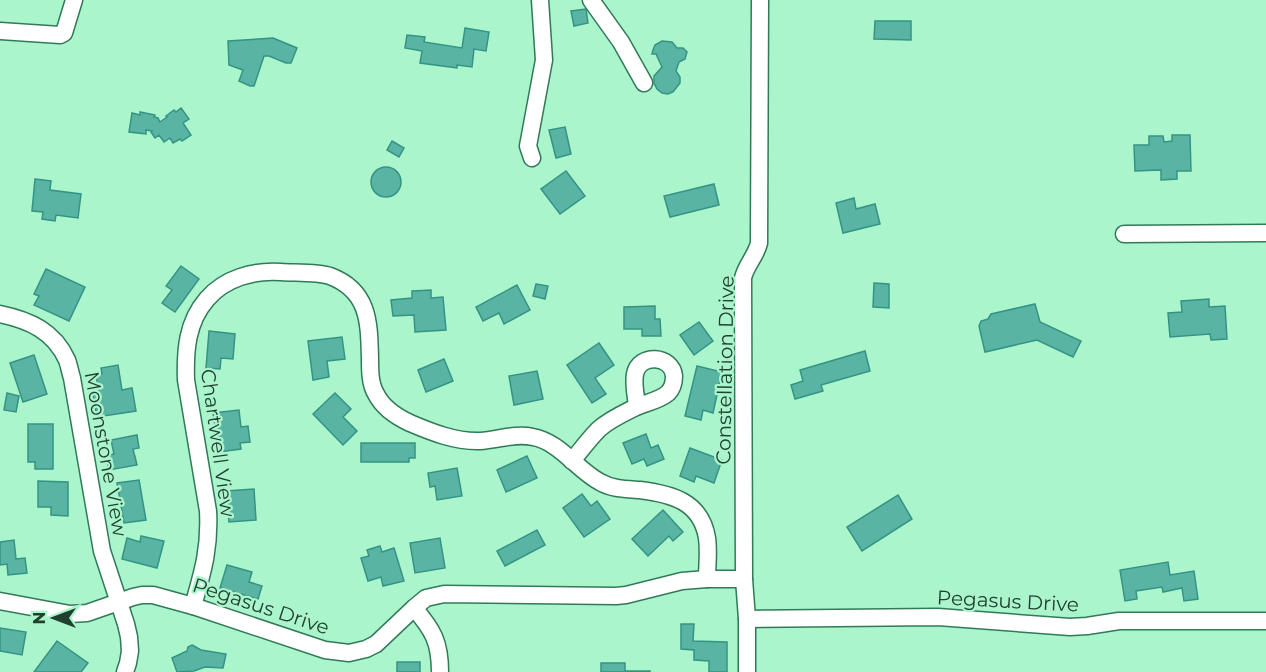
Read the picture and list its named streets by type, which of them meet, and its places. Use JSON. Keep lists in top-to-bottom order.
{
  "streets": {
    "street": [
      "Constellation Drive",
      "Chartwell View",
      "Moonstone View",
      "Pegasus Drive"
    ]
  },
  "crossings": [
    ["Constellation Drive", "Pegasus Drive"],
    ["Chartwell View", "Pegasus Drive"],
    ["Moonstone View", "Pegasus Drive"]
  ],
  "north": "left"
}
